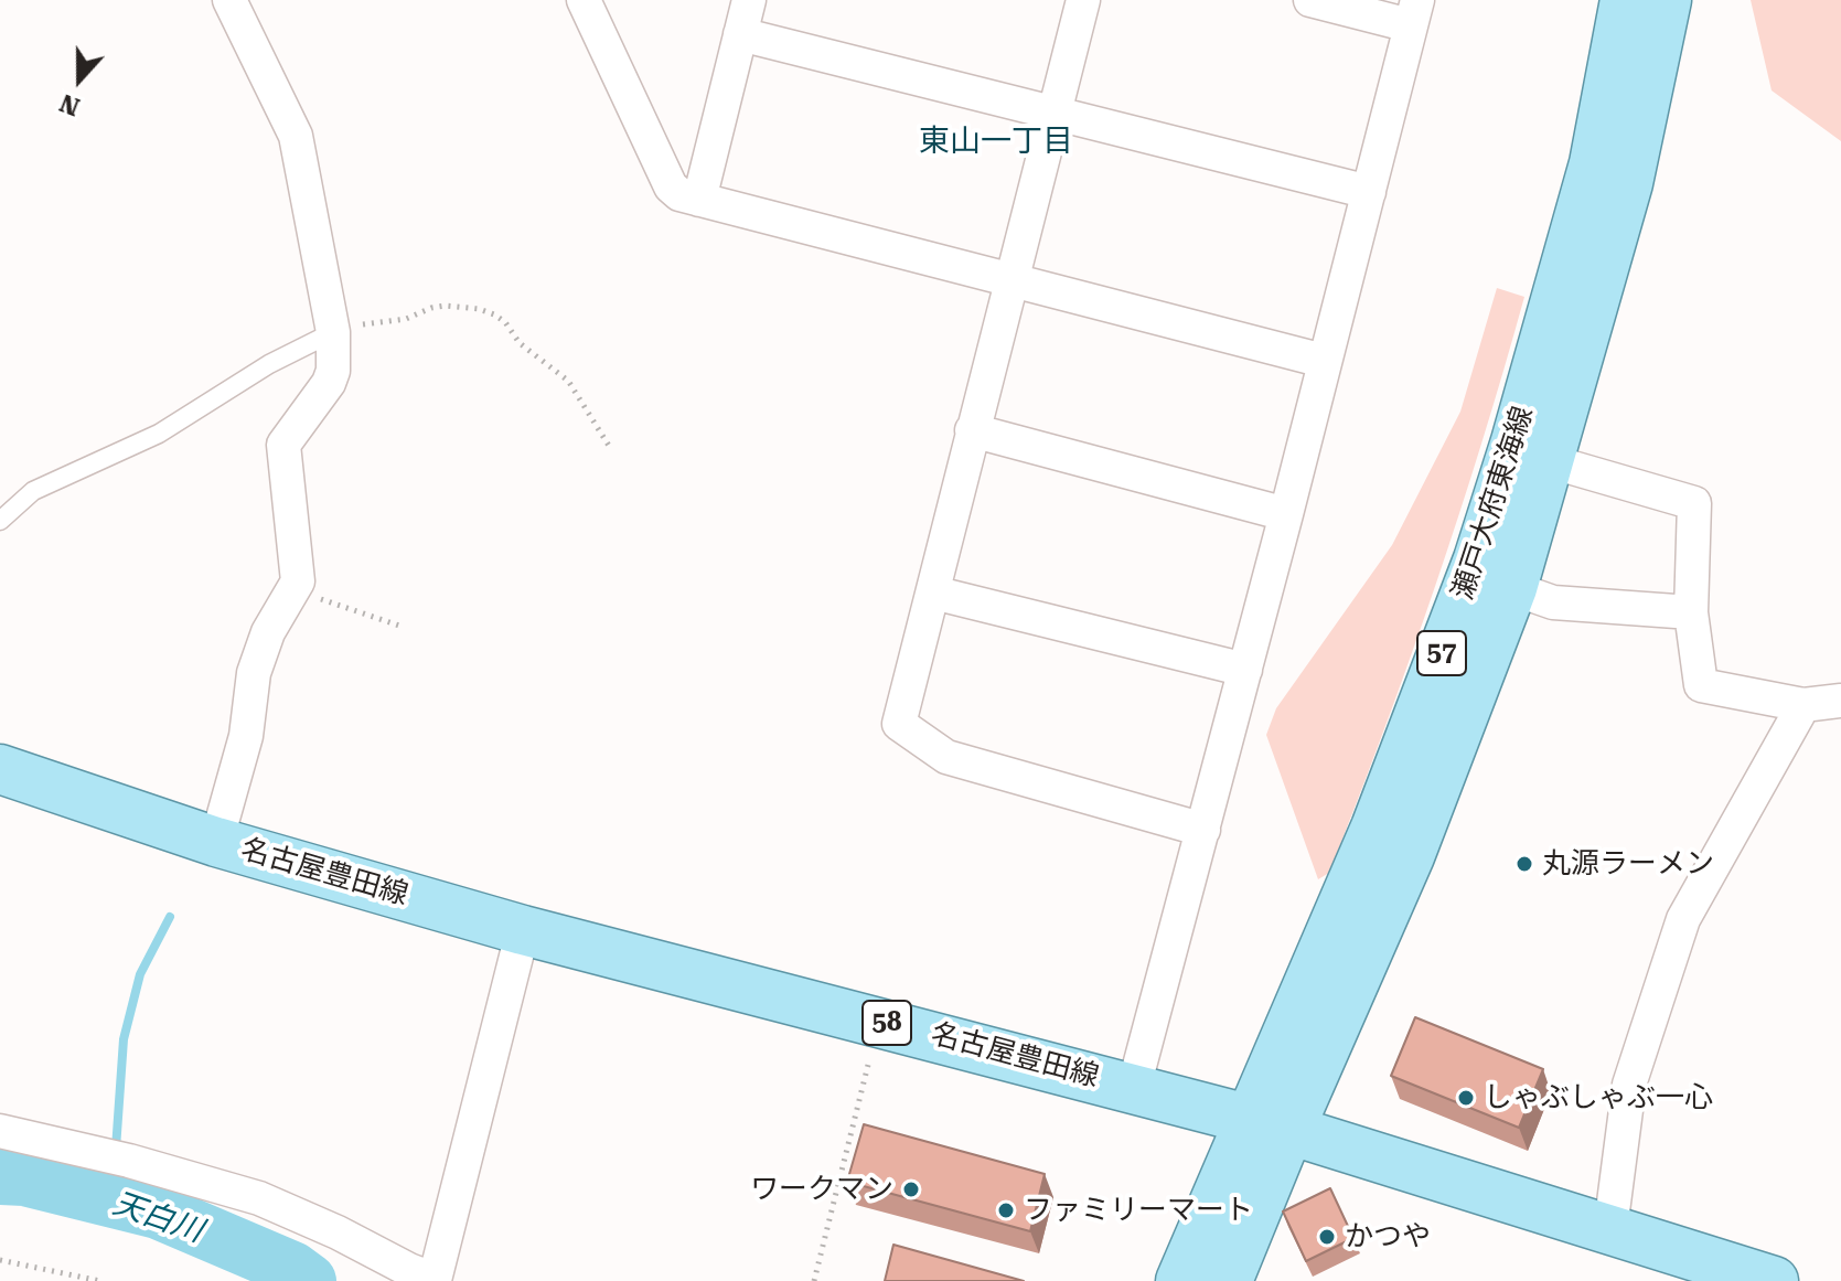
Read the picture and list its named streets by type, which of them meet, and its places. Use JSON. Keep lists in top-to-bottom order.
{
  "streets": {
    "main road": [
      "瀬戸大府東海線",
      "57",
      "名古屋豊田線",
      "58"
    ]
  },
  "crossings": [
    ["瀬戸大府東海線", "名古屋豊田線"]
  ],
  "districts": ["東山一丁目"],
  "water": ["天白川"],
  "places": [
    "丸源ラーメン",
    "しゃぶしゃぶ一心",
    "ワークマン",
    "ファミリーマート",
    "かつや"
  ],
  "north": "bottom"
}
